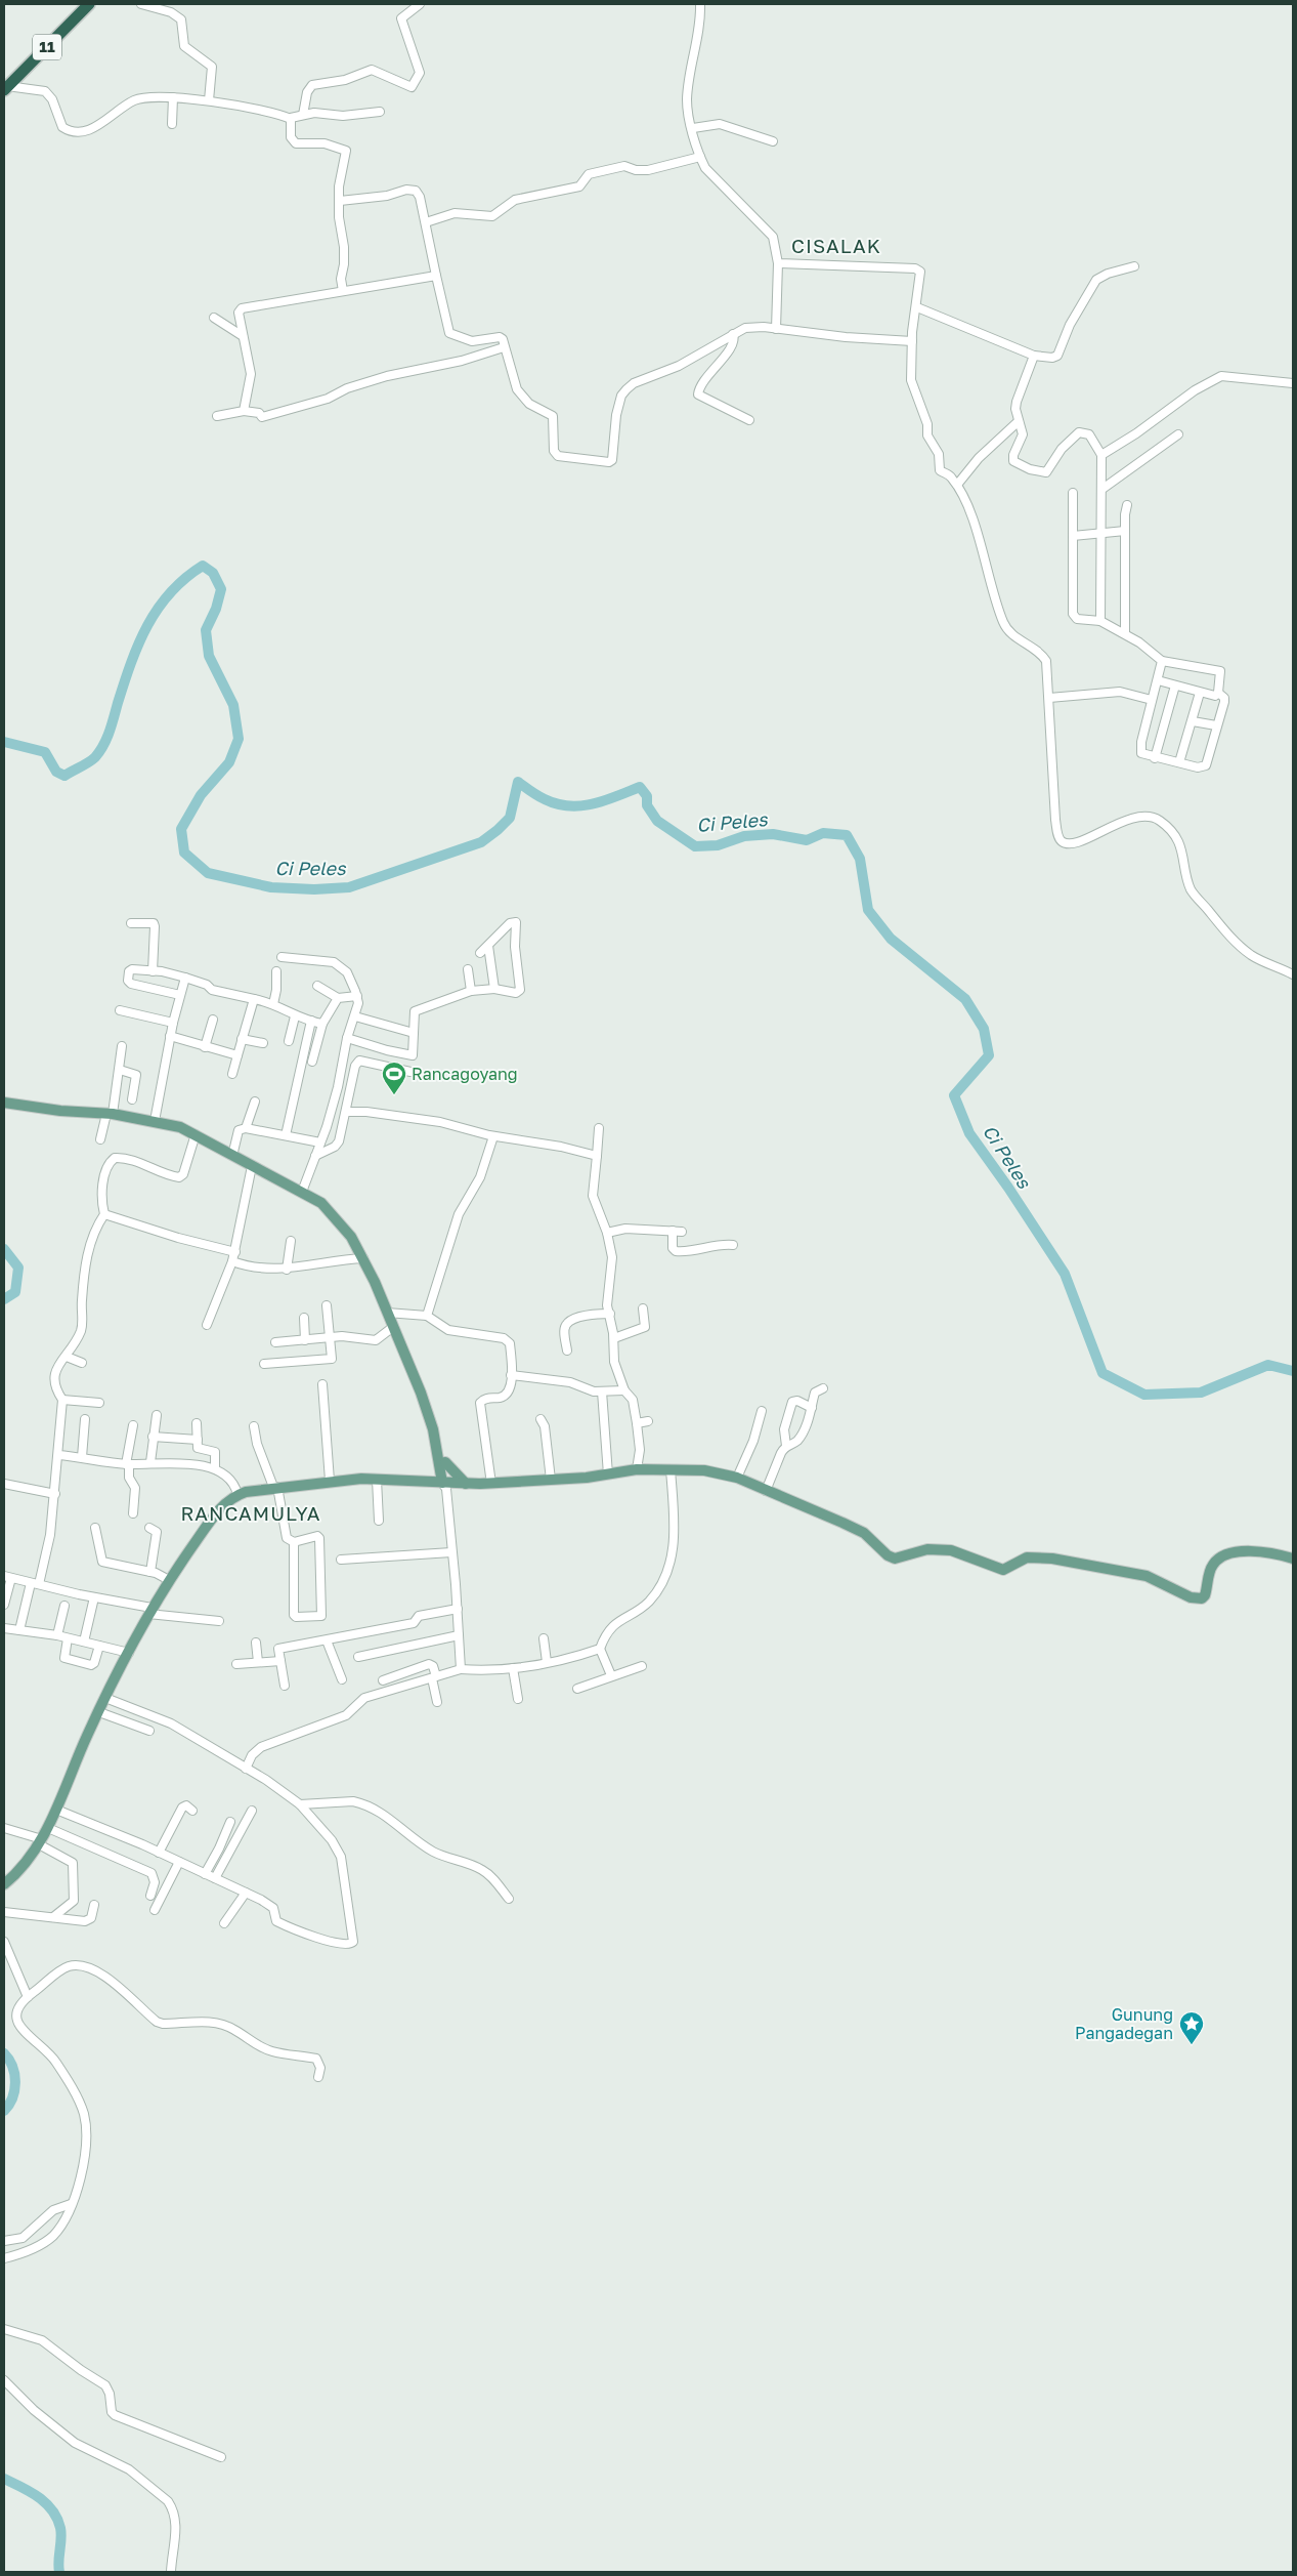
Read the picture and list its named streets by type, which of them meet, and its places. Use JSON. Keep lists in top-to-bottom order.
{
  "streets": {
    "highway": ["11"]
  },
  "districts": ["CISALAK", "RANCAMULYA"],
  "water": ["Ci Peles"],
  "places": {
    "sports": ["Rancagoyang"],
    "place": ["Gunung Pangadegan"]
  }
}
